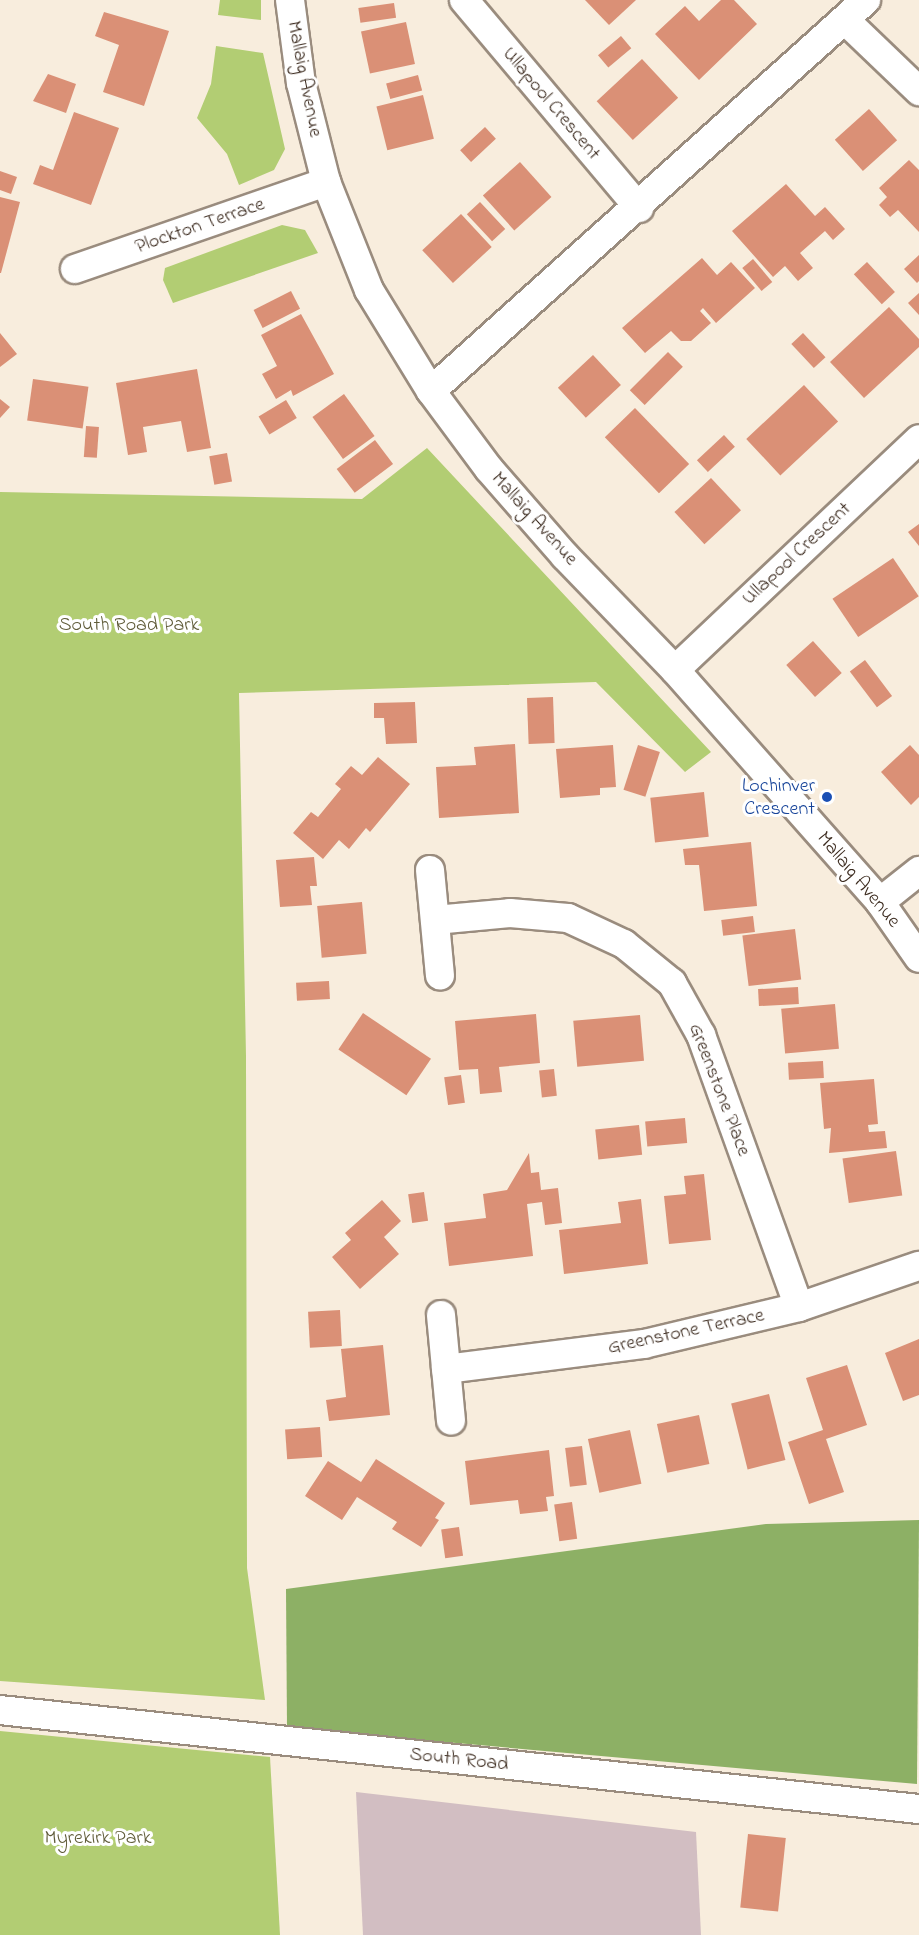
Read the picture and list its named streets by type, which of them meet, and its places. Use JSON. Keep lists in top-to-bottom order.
{
  "streets": {
    "street": [
      "Mallaig Avenue",
      "Ullapool Crescent",
      "Plockton Terrace",
      "Greenstone Place",
      "Greenstone Terrace",
      "South Road"
    ]
  },
  "crossings": [
    ["Mallaig Avenue", "Ullapool Crescent"],
    ["Mallaig Avenue", "Plockton Terrace"],
    ["Greenstone Place", "Greenstone Terrace"]
  ],
  "parks": ["South Road Park", "Myrekirk Park"],
  "places": ["Lochinver Crescent"]
}
